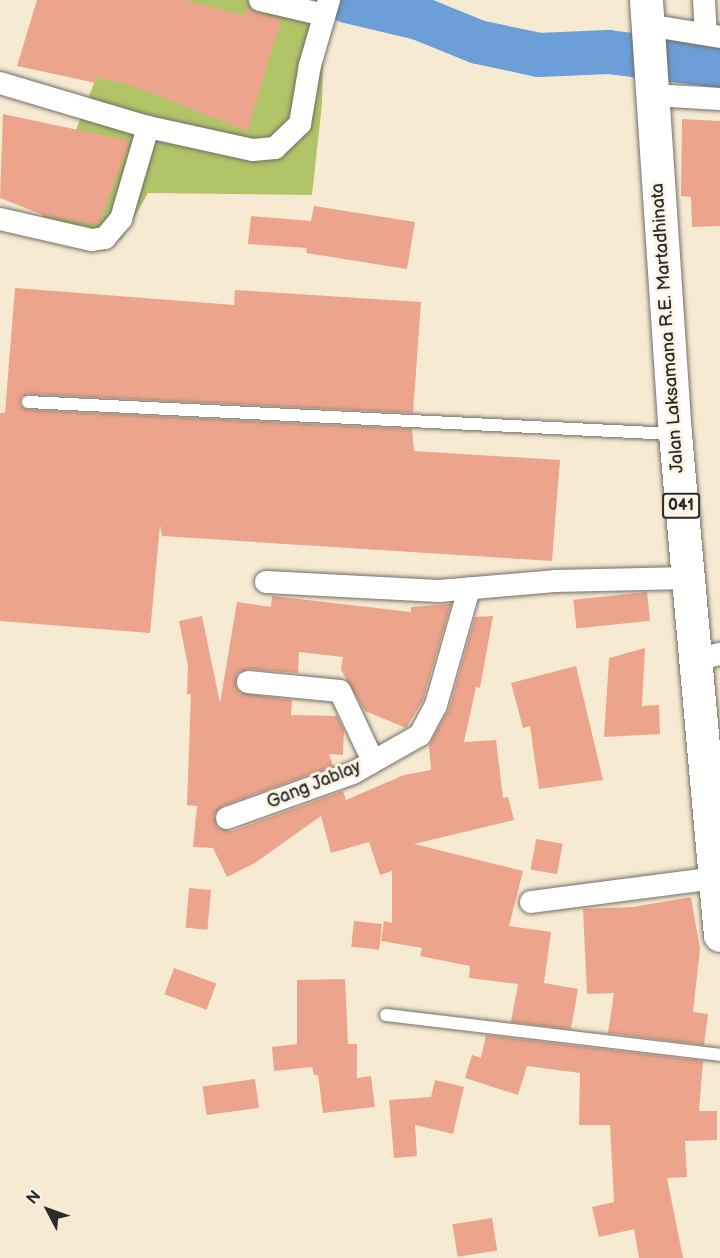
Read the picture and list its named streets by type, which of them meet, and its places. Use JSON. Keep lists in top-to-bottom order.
{
  "streets": {
    "main road": ["Jalan Laksamana R.E. Martadhinata", "041"],
    "street": ["Gang Jablay"]
  },
  "north": "top left"
}
